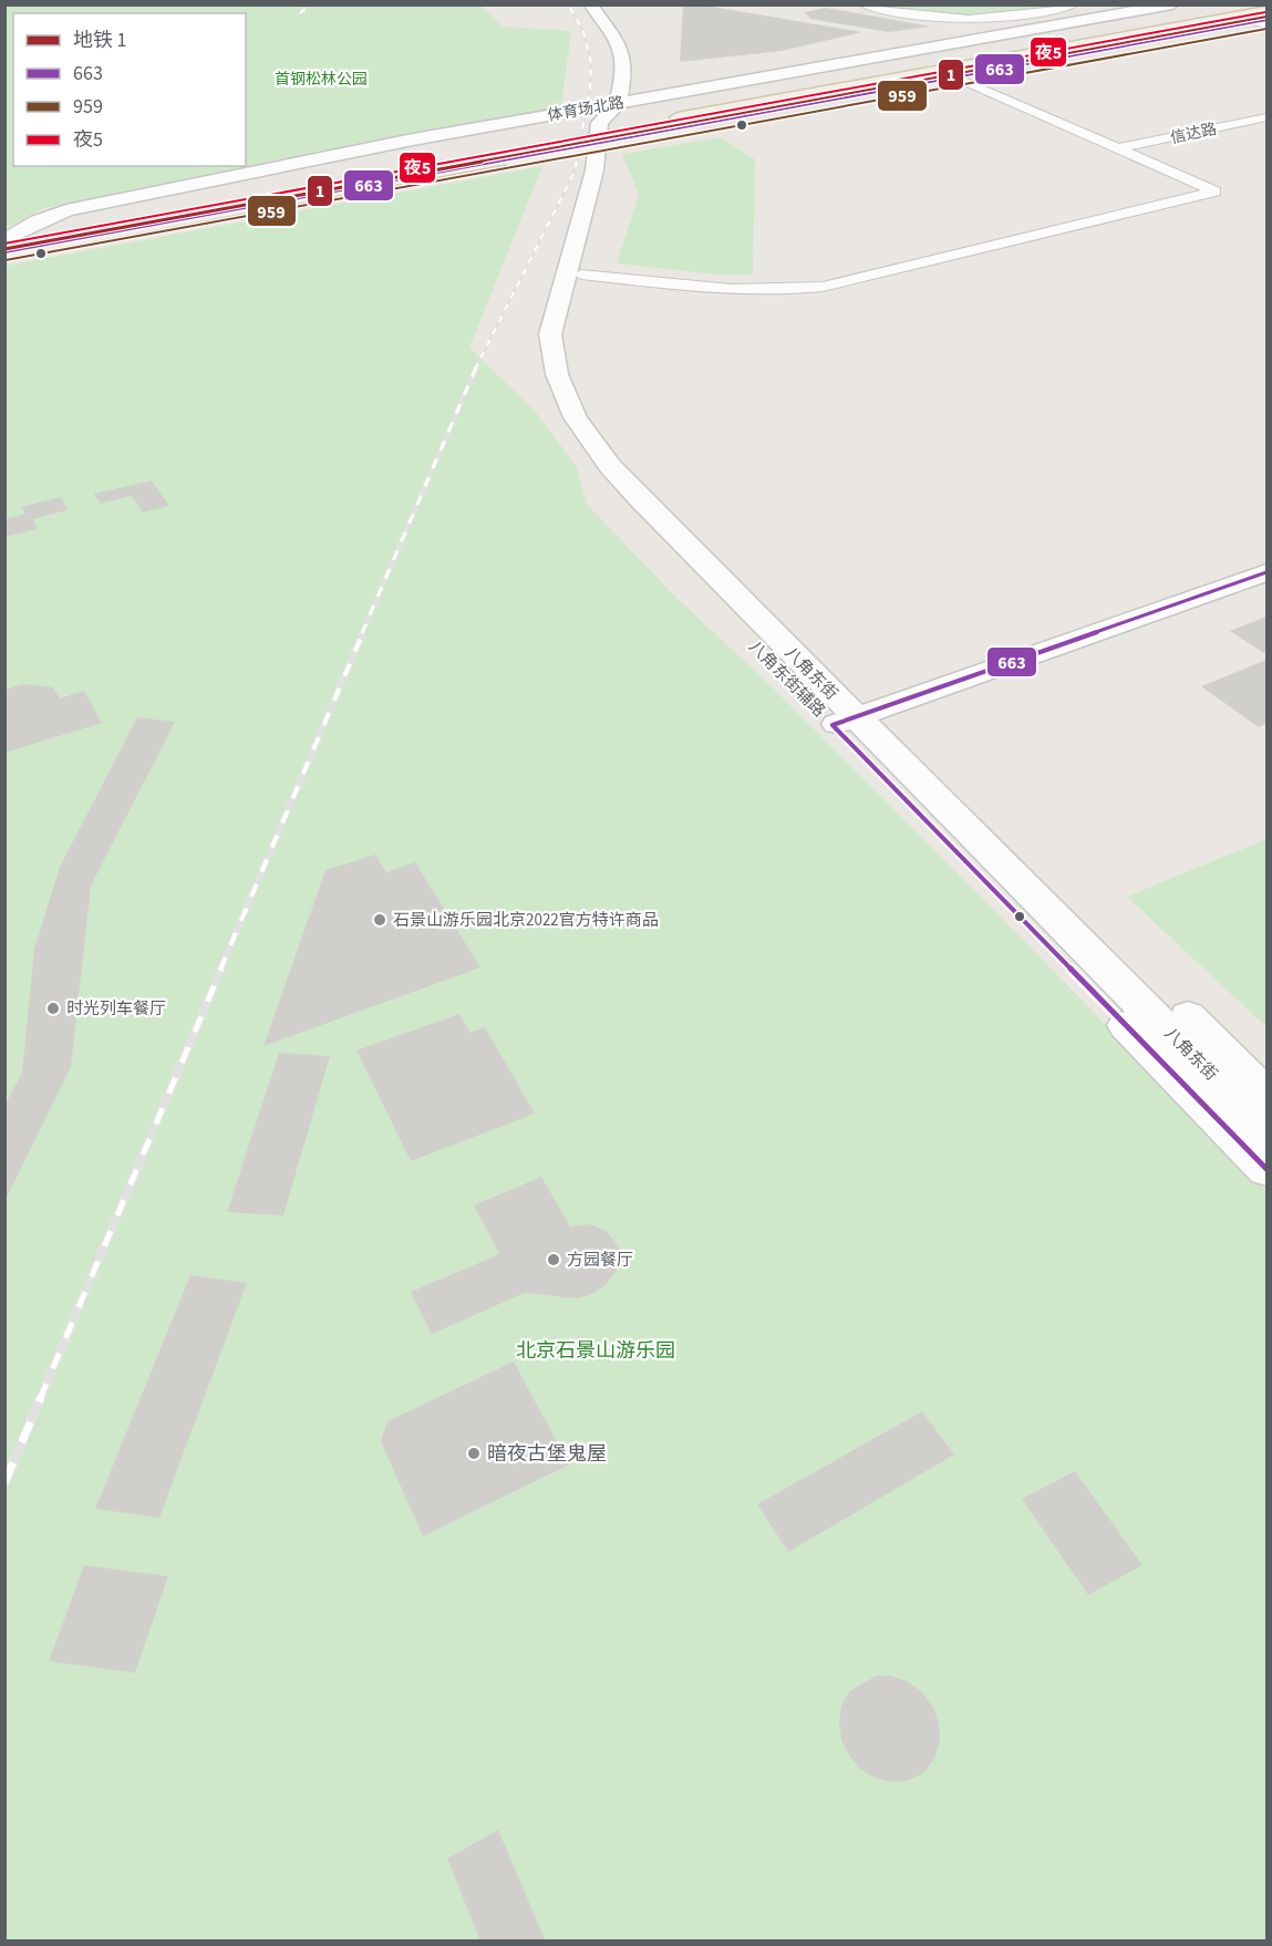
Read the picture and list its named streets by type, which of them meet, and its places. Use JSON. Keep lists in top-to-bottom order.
{
  "streets": {
    "street": [
      "体育场北路",
      "信达路",
      "八角东街",
      "八角东街辅路"
    ]
  },
  "crossings": [
    ["体育场北路", "八角东街"],
    ["八角东街", "八角东街辅路"]
  ],
  "parks": ["首钢松林公园", "北京石景山游乐园"],
  "places": [
    "石景山游乐园北京2022官方特许商品",
    "时光列车餐厅",
    "方园餐厅",
    "暗夜古堡鬼屋"
  ],
  "lines": [
    "transit line 夜5",
    "metro line 1",
    "transit line 663",
    "transit line 959"
  ],
  "legend": [
    "地铁 1",
    "663",
    "959",
    "夜5"
  ]
}
